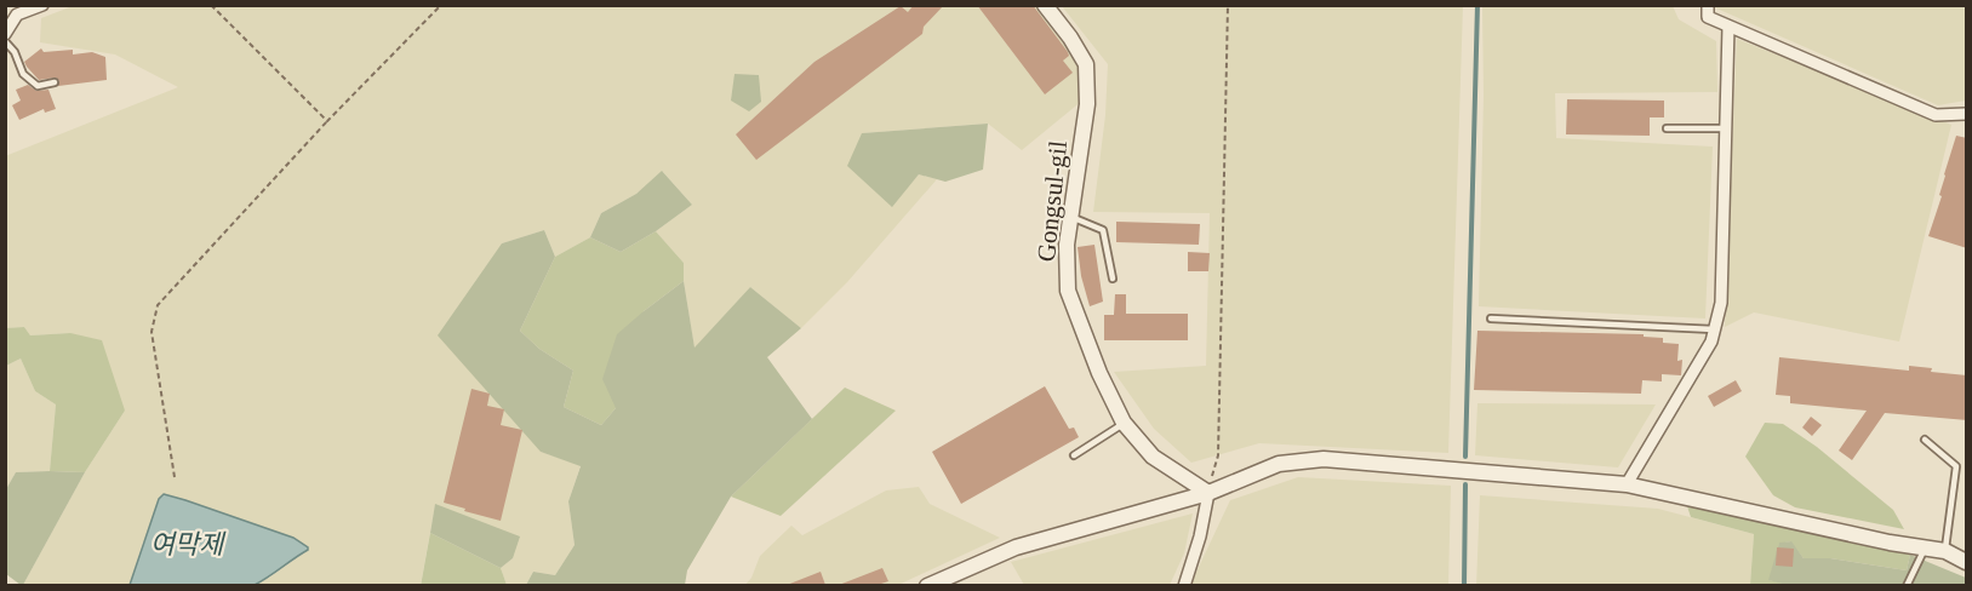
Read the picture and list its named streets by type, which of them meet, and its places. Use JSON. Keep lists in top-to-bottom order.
{
  "streets": {
    "street": ["Gongsul-gil"]
  },
  "water": ["여막제"]
}
